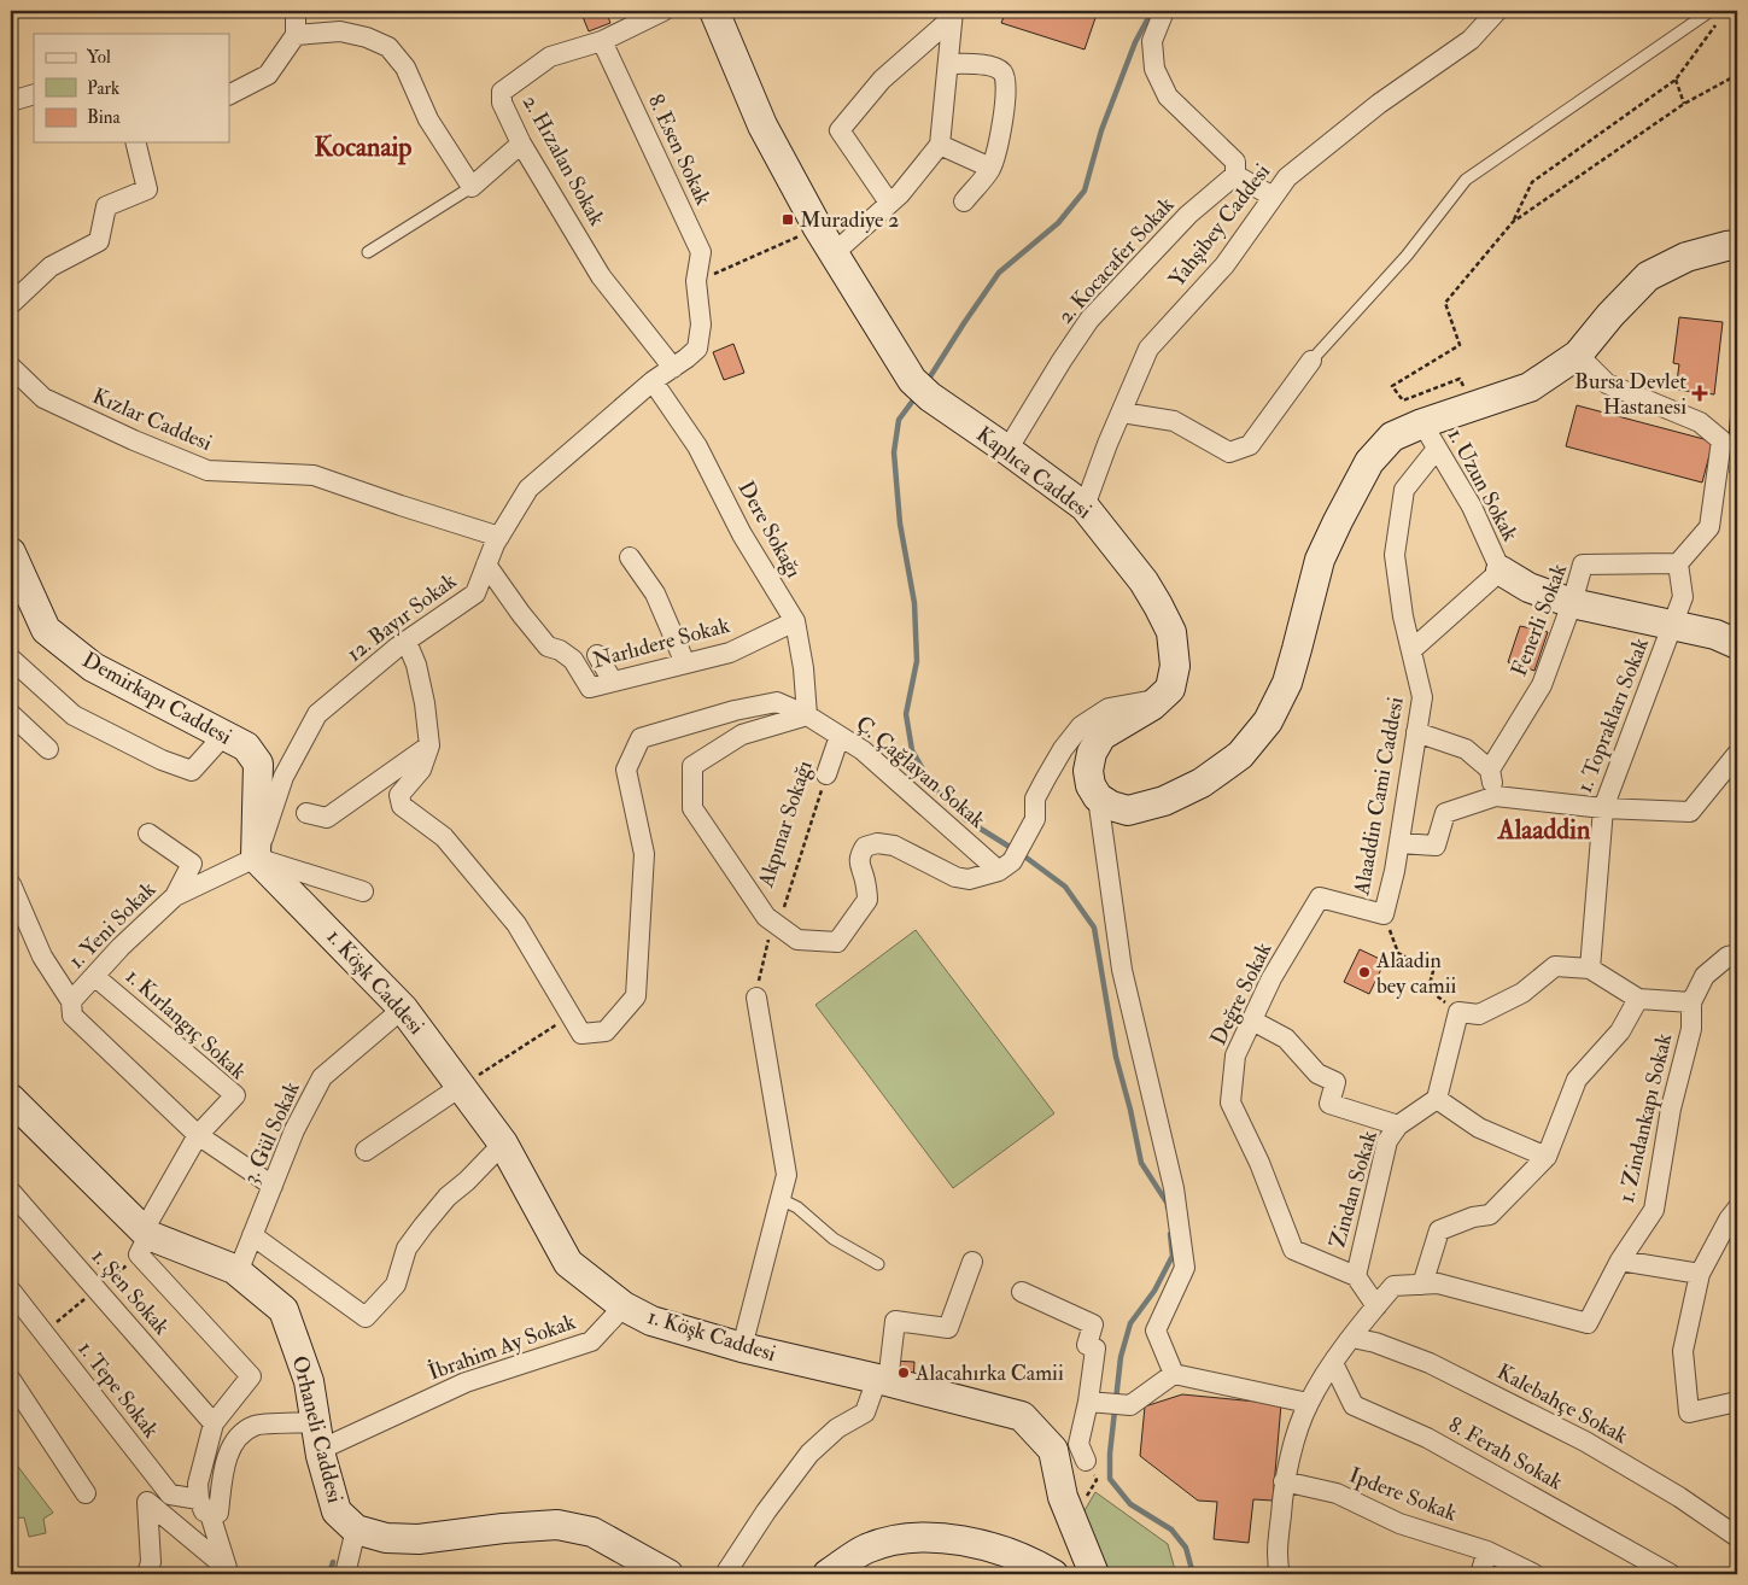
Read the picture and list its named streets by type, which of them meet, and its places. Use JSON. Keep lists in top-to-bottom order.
{
  "streets": {
    "main road": [
      "Kaplıca Caddesi",
      "Demirkapı Caddesi",
      "1. Köşk Caddesi",
      "Orhaneli Caddesi"
    ],
    "street": [
      "8. Esen Sokak",
      "2. Hızalan Sokak",
      "Yahşibey Caddesi",
      "2. Kocacafer Sokak",
      "Kızlar Caddesi",
      "1. Uzun Sokak",
      "Dere Sokağı",
      "12. Bayır Sokak",
      "Fenerli Sokak",
      "Narlıdere Sokak",
      "1. Toprakları Sokak",
      "Ç. Çağlayan Sokak",
      "Alaaddin Cami Caddesi",
      "Akpınar Sokağı",
      "1. Yeni Sokak",
      "Değre Sokak",
      "1. Kırlangıç Sokak",
      "1. Zindankapı Sokak",
      "3. Gül Sokak",
      "Zindan Sokak",
      "1. Şen Sokak",
      "İbrahim Ay Sokak",
      "1. Tepe Sokak",
      "Kalebahçe Sokak",
      "8. Ferah Sokak",
      "Ipdere Sokak"
    ]
  },
  "crossings": [
    ["8. Esen Sokak", "2. Hızalan Sokak"],
    ["8. Esen Sokak", "12. Bayır Sokak"],
    ["2. Hızalan Sokak", "12. Bayır Sokak"],
    ["Yahşibey Caddesi", "Kaplıca Caddesi"],
    ["2. Kocacafer Sokak", "Kaplıca Caddesi"],
    ["Kızlar Caddesi", "12. Bayır Sokak"],
    ["1. Uzun Sokak", "Alaaddin Cami Caddesi"],
    ["Dere Sokağı", "12. Bayır Sokak"],
    ["Dere Sokağı", "Narlıdere Sokak"],
    ["Dere Sokağı", "Ç. Çağlayan Sokak"],
    ["12. Bayır Sokak", "Narlıdere Sokak"],
    ["12. Bayır Sokak", "Demirkapı Caddesi"],
    ["12. Bayır Sokak", "1. Yeni Sokak"],
    ["12. Bayır Sokak", "1. Köşk Caddesi"],
    ["Fenerli Sokak", "1. Toprakları Sokak"],
    ["Demirkapı Caddesi", "1. Yeni Sokak"],
    ["Demirkapı Caddesi", "1. Köşk Caddesi"],
    ["Ç. Çağlayan Sokak", "Akpınar Sokağı"],
    ["Alaaddin Cami Caddesi", "Değre Sokak"],
    ["1. Yeni Sokak", "1. Köşk Caddesi"],
    ["1. Yeni Sokak", "1. Kırlangıç Sokak"],
    ["1. Köşk Caddesi", "3. Gül Sokak"],
    ["1. Köşk Caddesi", "İbrahim Ay Sokak"],
    ["Değre Sokak", "Zindan Sokak"],
    ["1. Zindankapı Sokak", "Zindan Sokak"],
    ["1. Zindankapı Sokak", "Kalebahçe Sokak"],
    ["1. Zindankapı Sokak", "8. Ferah Sokak"],
    ["1. Zindankapı Sokak", "Ipdere Sokak"],
    ["3. Gül Sokak", "Orhaneli Caddesi"],
    ["İbrahim Ay Sokak", "Orhaneli Caddesi"]
  ],
  "districts": ["Kocanaip", "Alaaddin"],
  "places": {
    "transit": ["Muradiye 2"],
    "health": ["Bursa Devlet Hastanesi"],
    "other": ["Alaadin bey camii", "Alacahırka Camii"]
  },
  "legend": ["Yol", "Park", "Bina"]
}
